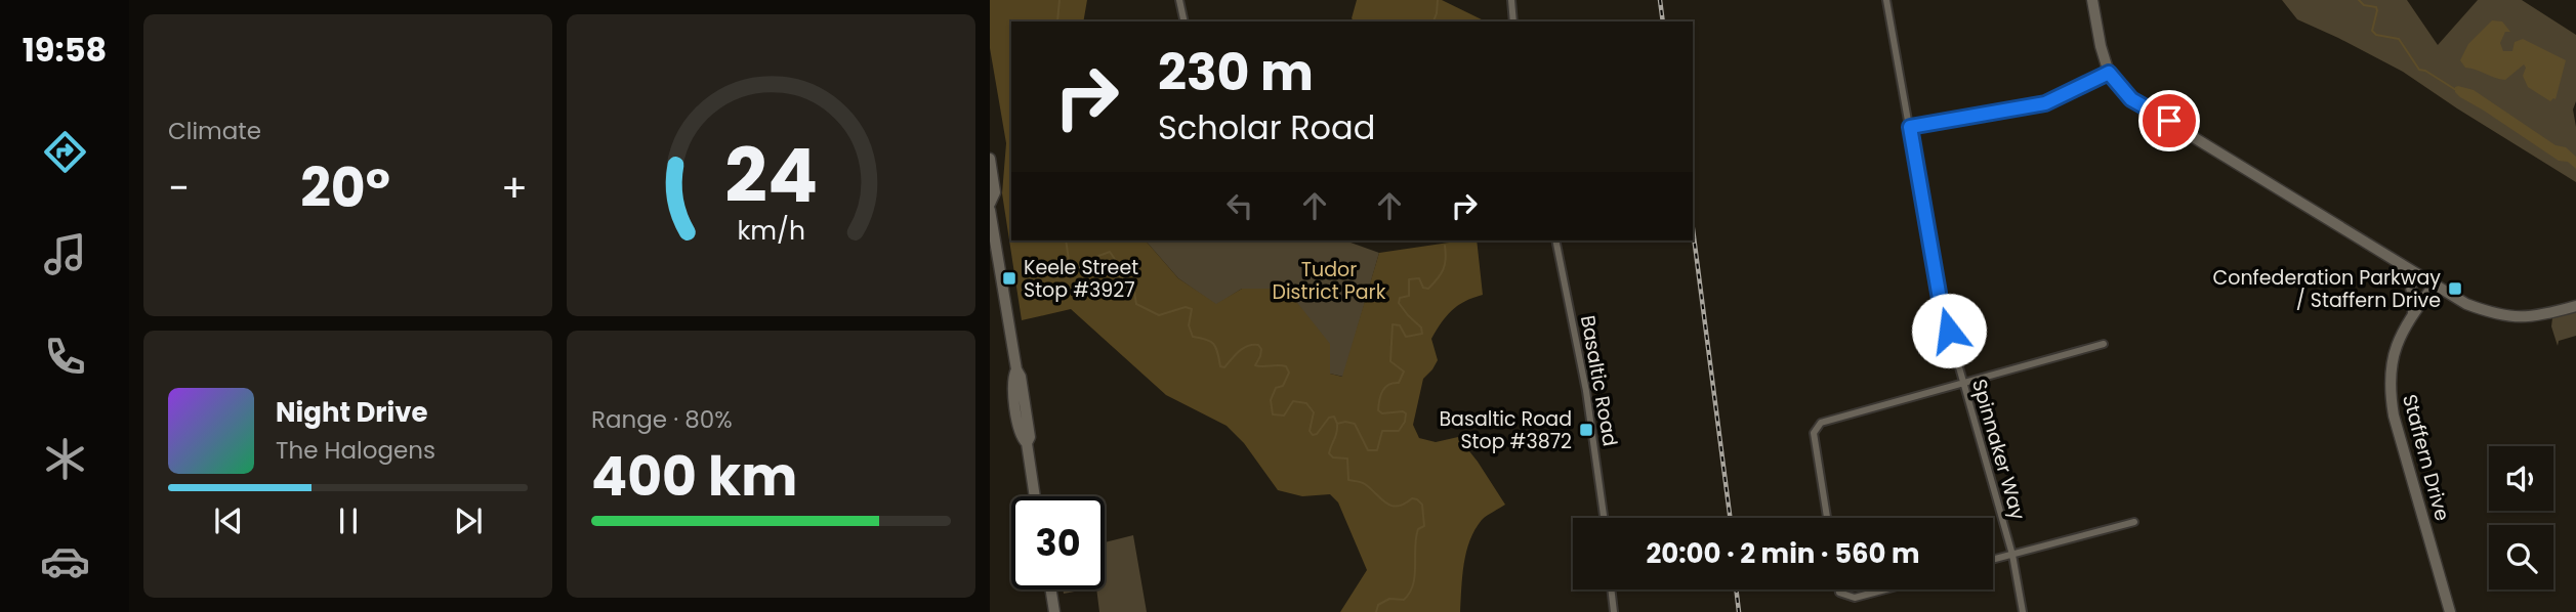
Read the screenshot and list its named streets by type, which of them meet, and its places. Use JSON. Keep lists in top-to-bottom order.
{
  "streets": {
    "street": ["Basaltic Road", "Spinnaker Way", "Staffern Drive"]
  },
  "parks": ["Tudor District Park"],
  "places": {
    "transit": ["Keele Street Stop #3927", "Confederation Parkway / Staffern Drive", "Basaltic Road Stop #3872"]
  },
  "page": {
    "tabs": "19:58",
    "tile": [
      "Climate",
      ["Range · 80%", "400 km"]
    ],
    "turn": ["230 m", "Scholar Road"],
    "heat": ["−", "20°", "+"],
    "song": ["Night Drive", "The Halogens"],
    "limit": "30",
    "trip": "20:00 · 2 min · 560 m",
    "gauge": ["24", "km/h"]
  }
}
